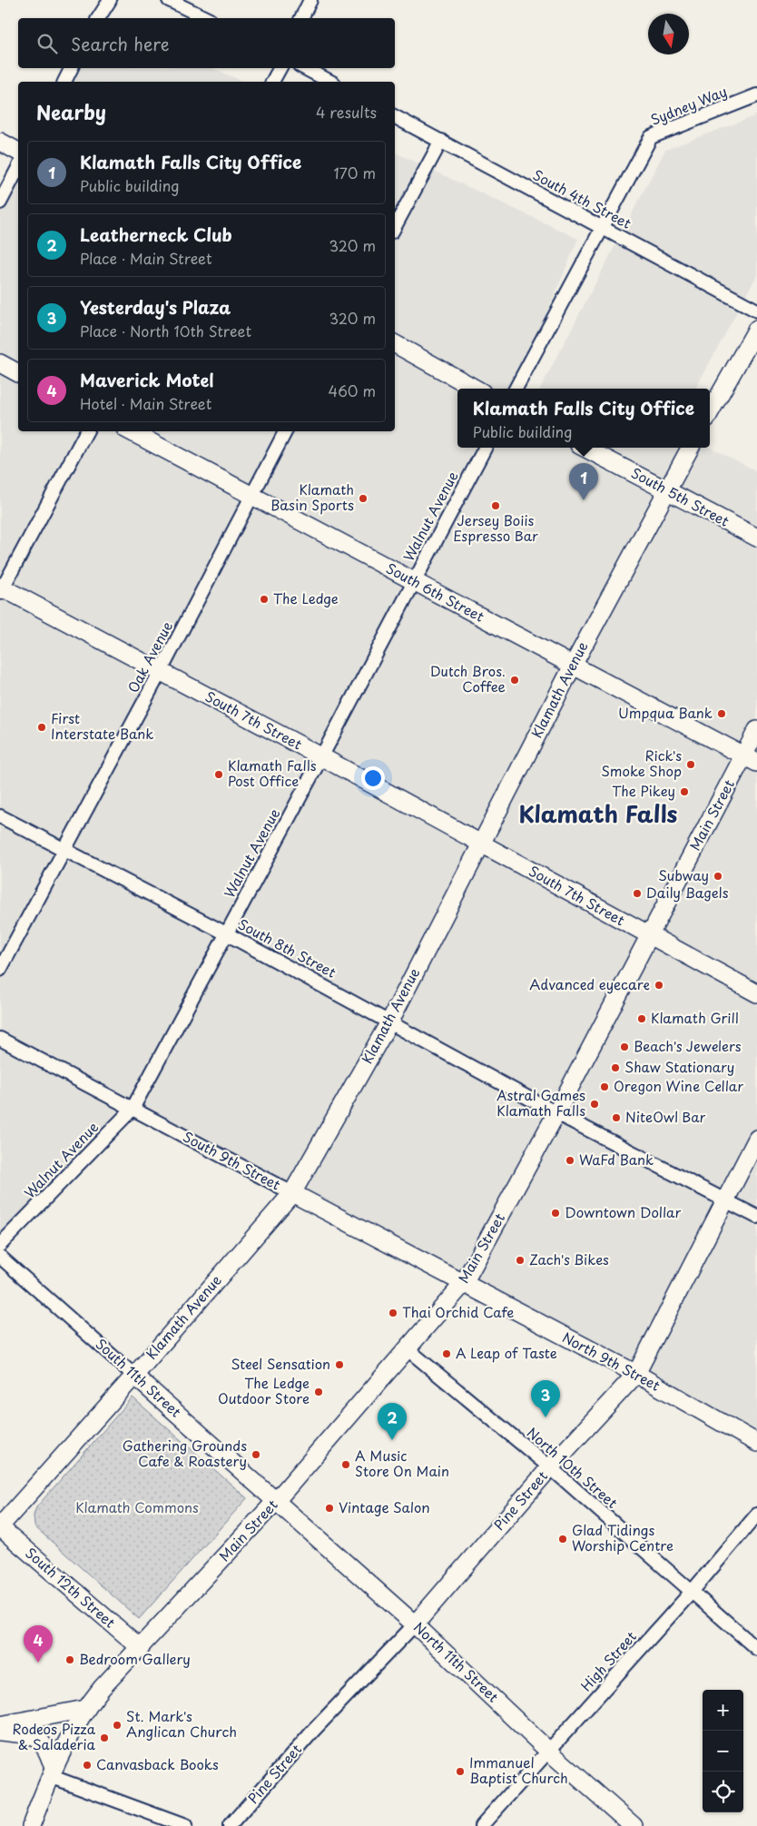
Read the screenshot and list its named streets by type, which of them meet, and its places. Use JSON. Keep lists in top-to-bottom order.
{
  "streets": {
    "main road": [
      "South 5th Street",
      "South 6th Street",
      "Klamath Avenue",
      "South 7th Street",
      "Main Street",
      "South 9th Street",
      "North 9th Street",
      "South 11th Street",
      "Pine Street",
      "South 12th Street",
      "North 11th Street"
    ],
    "street": [
      "Sydney Way",
      "South 4th Street",
      "Walnut Avenue",
      "Oak Avenue",
      "South 8th Street",
      "North 10th Street",
      "High Street"
    ]
  },
  "crossings": [
    ["Sydney Way", "South 4th Street"],
    ["South 5th Street", "Klamath Avenue"],
    ["Walnut Avenue", "South 6th Street"],
    ["Walnut Avenue", "South 7th Street"],
    ["Walnut Avenue", "South 8th Street"],
    ["Walnut Avenue", "South 9th Street"],
    ["South 6th Street", "Oak Avenue"],
    ["South 6th Street", "Klamath Avenue"],
    ["South 6th Street", "Main Street"],
    ["Oak Avenue", "South 7th Street"],
    ["Oak Avenue", "South 8th Street"],
    ["Klamath Avenue", "South 7th Street"],
    ["Klamath Avenue", "South 8th Street"],
    ["Klamath Avenue", "South 9th Street"],
    ["Klamath Avenue", "South 11th Street"],
    ["Klamath Avenue", "South 12th Street"],
    ["South 7th Street", "Main Street"],
    ["Main Street", "South 8th Street"],
    ["Main Street", "South 9th Street"],
    ["Main Street", "North 9th Street"],
    ["Main Street", "South 11th Street"],
    ["Main Street", "North 10th Street"],
    ["Main Street", "South 12th Street"],
    ["Main Street", "North 11th Street"],
    ["South 8th Street", "Pine Street"],
    ["South 9th Street", "North 9th Street"],
    ["North 9th Street", "Pine Street"],
    ["South 11th Street", "North 11th Street"],
    ["North 10th Street", "Pine Street"],
    ["North 10th Street", "High Street"],
    ["Pine Street", "North 11th Street"],
    ["High Street", "North 11th Street"]
  ],
  "districts": ["Klamath Falls"],
  "parks": ["Klamath Commons"],
  "places": [
    "Klamath Basin Sports",
    "Jersey Boiis Espresso Bar",
    "The Ledge",
    "Dutch Bros. Coffee",
    "Umpqua Bank",
    "First Interstate Bank",
    "Rick's Smoke Shop",
    "Klamath Falls Post Office",
    "The Pikey",
    "Subway",
    "Daily Bagels",
    "Advanced eyecare",
    "Klamath Grill",
    "Beach's Jewelers",
    "Shaw Stationary",
    "Oregon Wine Cellar",
    "Astral Games Klamath Falls",
    "NiteOwl Bar",
    "WaFd Bank",
    "Downtown Dollar",
    "Zach's Bikes",
    "Thai Orchid Cafe",
    "A Leap of Taste",
    "Steel Sensation",
    "The Ledge Outdoor Store",
    "Gathering Grounds Cafe & Roastery",
    "A Music Store On Main",
    "Vintage Salon",
    "Glad Tidings Worship Centre",
    "Bedroom Gallery",
    "St. Mark's Anglican Church",
    "Rodeos Pizza & Saladeria",
    "Canvasback Books",
    "Immanuel Baptist Church"
  ],
  "north": "bottom",
  "page": {
    "search": "Search here",
    "heading": ["Nearby", "4 results"],
    "list": [
      {
        "mark": "1",
        "name": "Klamath Falls City Office",
        "note": "Public building",
        "value": "170 m"
      },
      {
        "mark": "2",
        "name": "Leatherneck Club",
        "note": "Place · Main Street",
        "value": "320 m"
      },
      {
        "mark": "3",
        "name": "Yesterday's Plaza",
        "note": "Place · North 10th Street",
        "value": "320 m"
      },
      {
        "mark": "4",
        "name": "Maverick Motel",
        "note": "Hotel · Main Street",
        "value": "460 m"
      }
    ],
    "popup": ["Klamath Falls City Office", "Public building"],
    "pins": [
      "1",
      "3",
      "2",
      "4"
    ],
    "map_buttons": ["+", "−"]
  }
}
